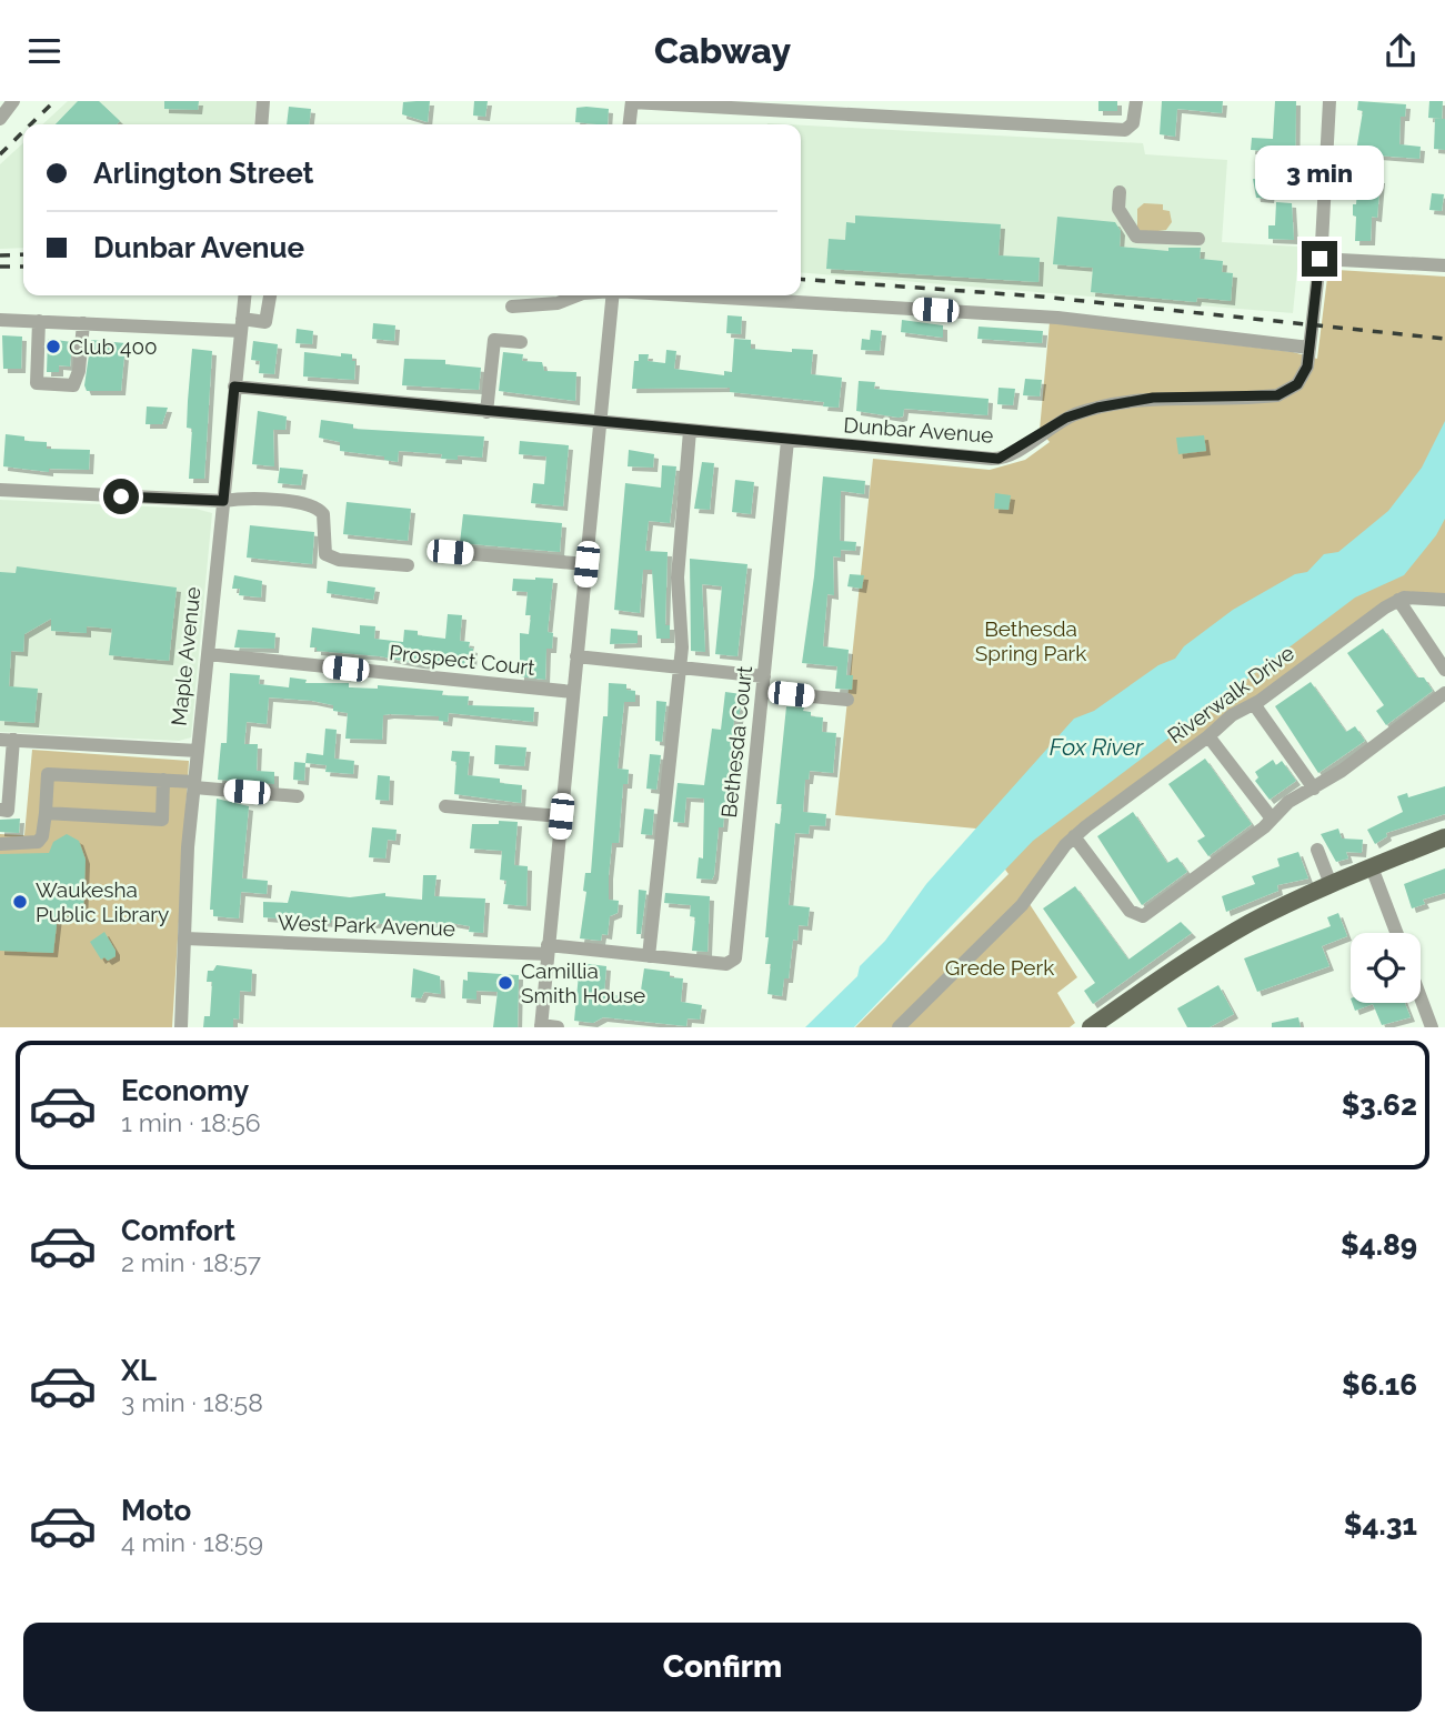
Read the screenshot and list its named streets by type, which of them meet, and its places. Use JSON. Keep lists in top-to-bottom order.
{
  "streets": {
    "street": [
      "Dunbar Avenue",
      "Maple Avenue",
      "Prospect Court",
      "Riverwalk Drive",
      "Bethesda Court",
      "West Park Avenue"
    ]
  },
  "crossings": [
    ["Dunbar Avenue", "Maple Avenue"],
    ["Dunbar Avenue", "Bethesda Court"],
    ["Maple Avenue", "Prospect Court"],
    ["Maple Avenue", "West Park Avenue"],
    ["Bethesda Court", "West Park Avenue"]
  ],
  "water": ["Fox River"],
  "parks": ["Bethesda Spring Park", "Grede Perk"],
  "places": ["Club 400", "Waukesha Public Library", "Camillia Smith House"],
  "page": {
    "header": "Cabway",
    "banner": ["Arlington Street", "Dunbar Avenue"],
    "bubble": "3 min",
    "list": [
      {
        "name": "Economy",
        "note": "1 min · 18:56",
        "value": "$3.62"
      },
      {
        "name": "Comfort",
        "note": "2 min · 18:57",
        "value": "$4.89"
      },
      {
        "name": "XL",
        "note": "3 min · 18:58",
        "value": "$6.16"
      },
      {
        "name": "Moto",
        "note": "4 min · 18:59",
        "value": "$4.31"
      }
    ],
    "buttons": "Confirm"
  }
}
